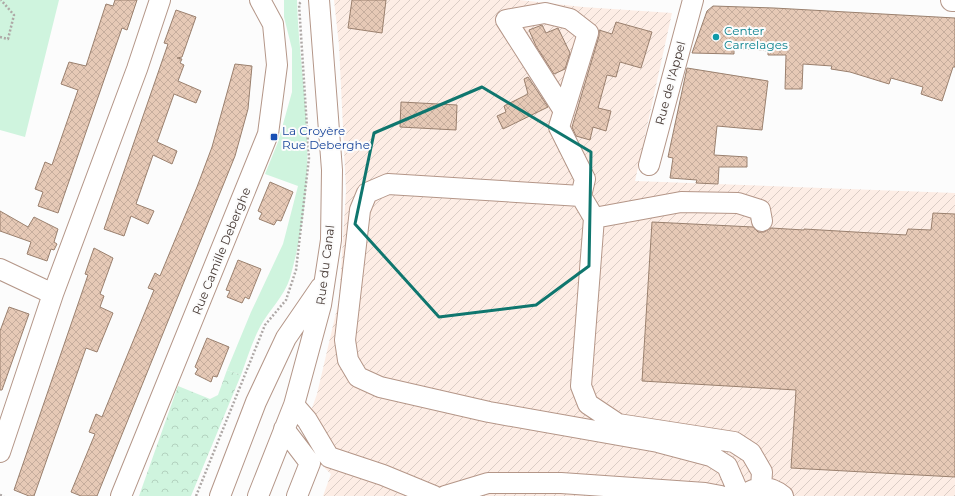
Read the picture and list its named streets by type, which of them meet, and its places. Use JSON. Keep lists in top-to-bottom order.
{
  "streets": {
    "street": ["Rue de l'Appel", "Rue Camille Deberghe", "Rue du Canal"]
  },
  "places": {
    "other": ["Center Carrelages"],
    "transit": ["La Croyère Rue Deberghe"]
  }
}
